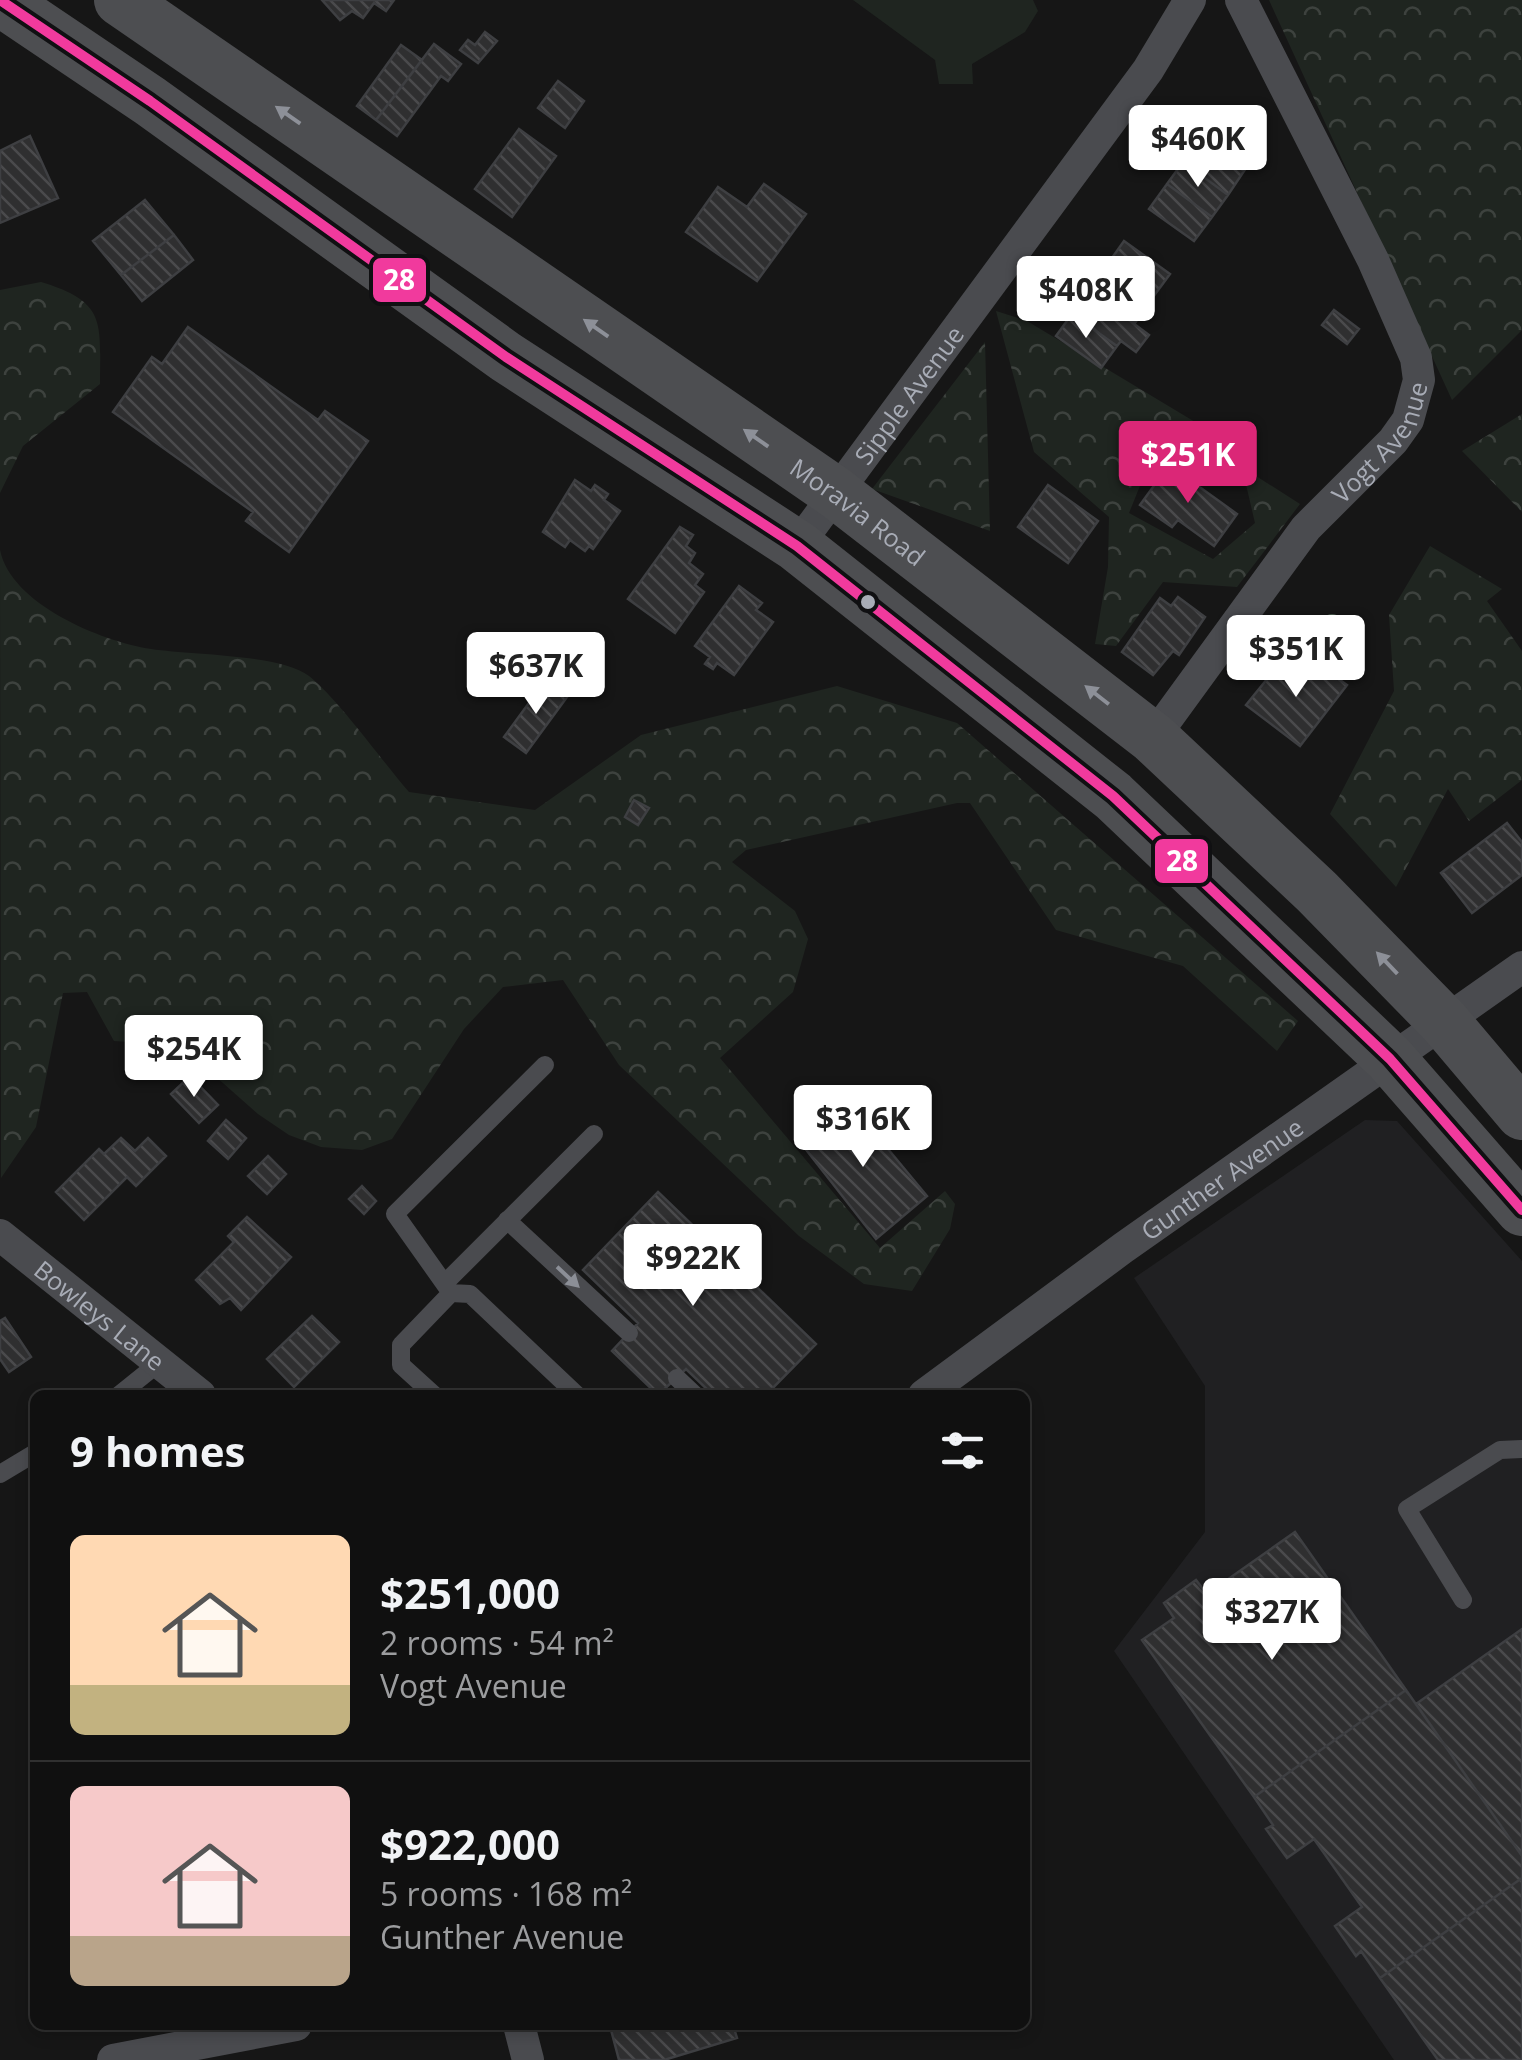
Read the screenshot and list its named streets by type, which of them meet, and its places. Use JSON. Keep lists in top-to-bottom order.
{
  "streets": {
    "main road": ["Moravia Road"],
    "street": [
      "Sipple Avenue",
      "Vogt Avenue",
      "Gunther Avenue",
      "Bowleys Lane"
    ]
  },
  "crossings": [
    ["Sipple Avenue", "Moravia Road"],
    ["Vogt Avenue", "Moravia Road"],
    ["Moravia Road", "Gunther Avenue"]
  ],
  "lines": ["transit line 28"],
  "page": {
    "price": [
      "$460K",
      "$408K",
      "$251K",
      "$351K",
      "$637K",
      "$254K",
      "$316K",
      "$922K",
      "$327K"
    ],
    "heading": "9 homes",
    "list": [
      {
        "name": "$251,000",
        "note": "2 rooms · 54 m² · Vogt Avenue"
      },
      {
        "name": "$922,000",
        "note": "5 rooms · 168 m² · Gunther Avenue"
      }
    ]
  }
}
